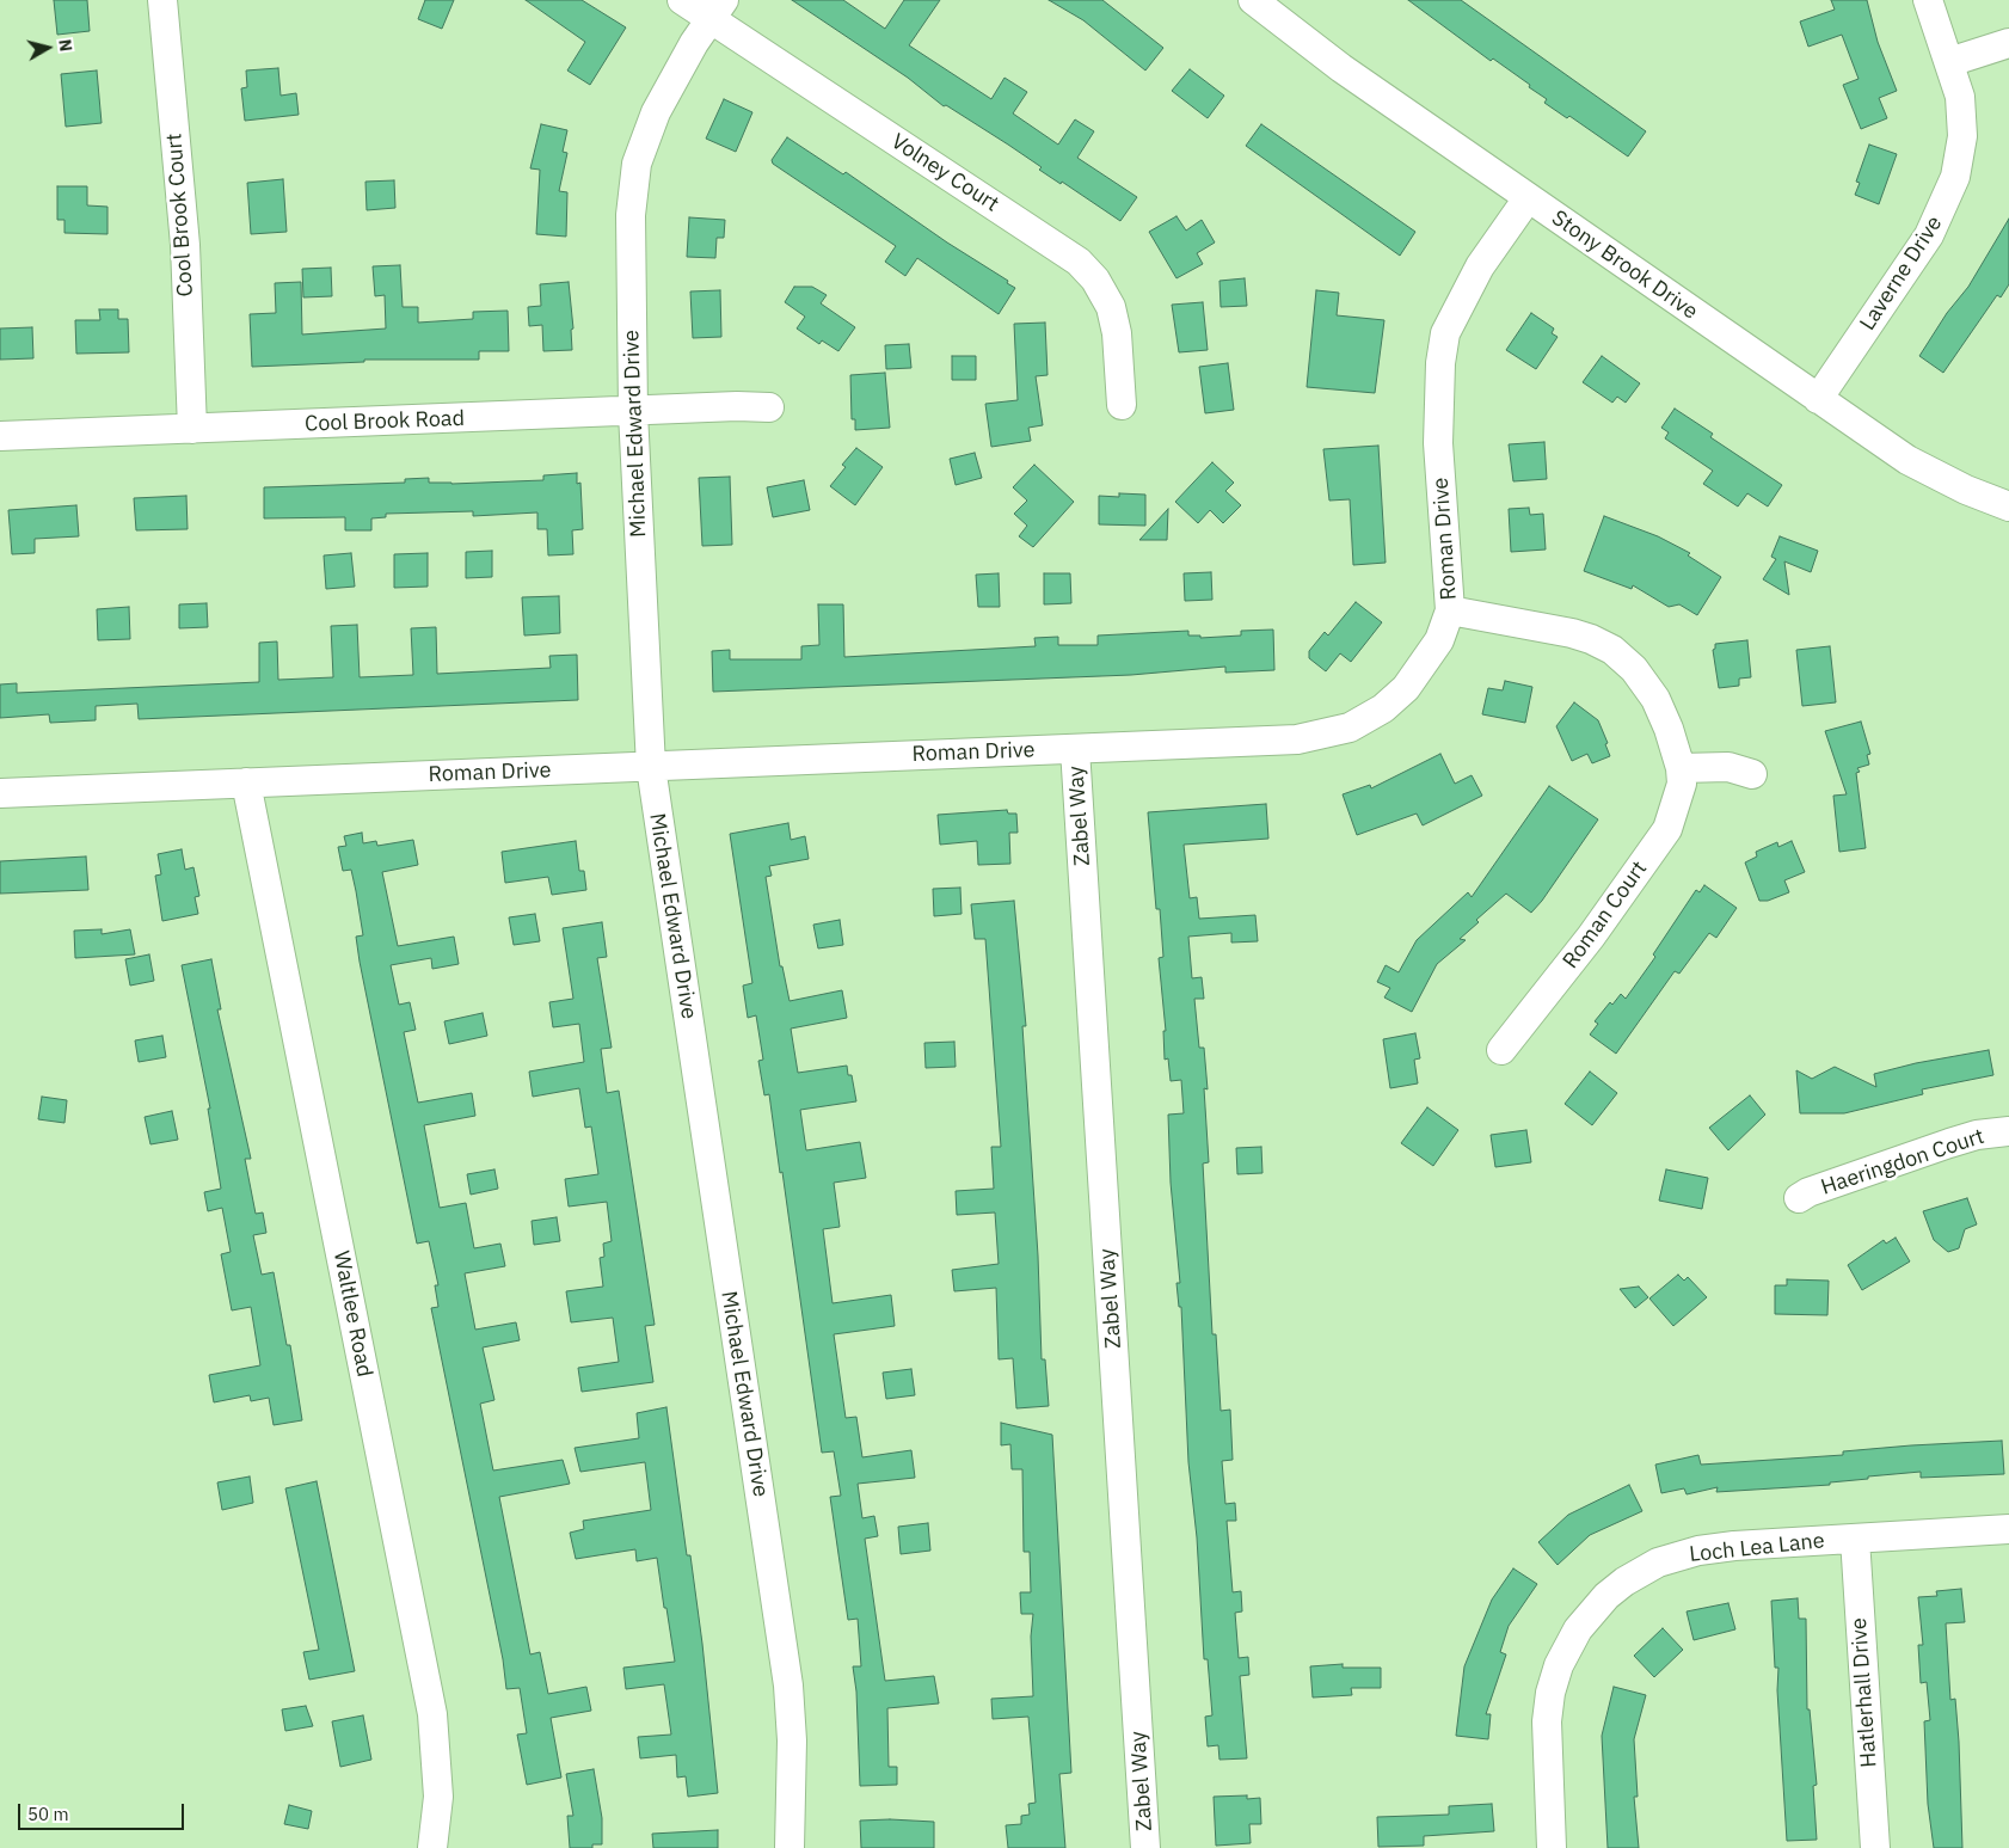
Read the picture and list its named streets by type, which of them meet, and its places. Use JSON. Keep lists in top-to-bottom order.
{
  "streets": {
    "street": [
      "Volney Court",
      "Cool Brook Court",
      "Stony Brook Drive",
      "Laverne Drive",
      "Cool Brook Road",
      "Michael Edward Drive",
      "Roman Drive",
      "Zabel Way",
      "Roman Court",
      "Haeringdon Court",
      "Waltlee Road",
      "Loch Lea Lane",
      "Hatlerhall Drive"
    ]
  },
  "crossings": [
    ["Volney Court", "Michael Edward Drive"],
    ["Cool Brook Court", "Cool Brook Road"],
    ["Stony Brook Drive", "Laverne Drive"],
    ["Stony Brook Drive", "Roman Drive"],
    ["Cool Brook Road", "Michael Edward Drive"],
    ["Michael Edward Drive", "Roman Drive"],
    ["Roman Drive", "Zabel Way"],
    ["Roman Drive", "Roman Court"],
    ["Roman Drive", "Waltlee Road"],
    ["Loch Lea Lane", "Hatlerhall Drive"]
  ],
  "scale_bar": "50 m",
  "north": "right"
}
